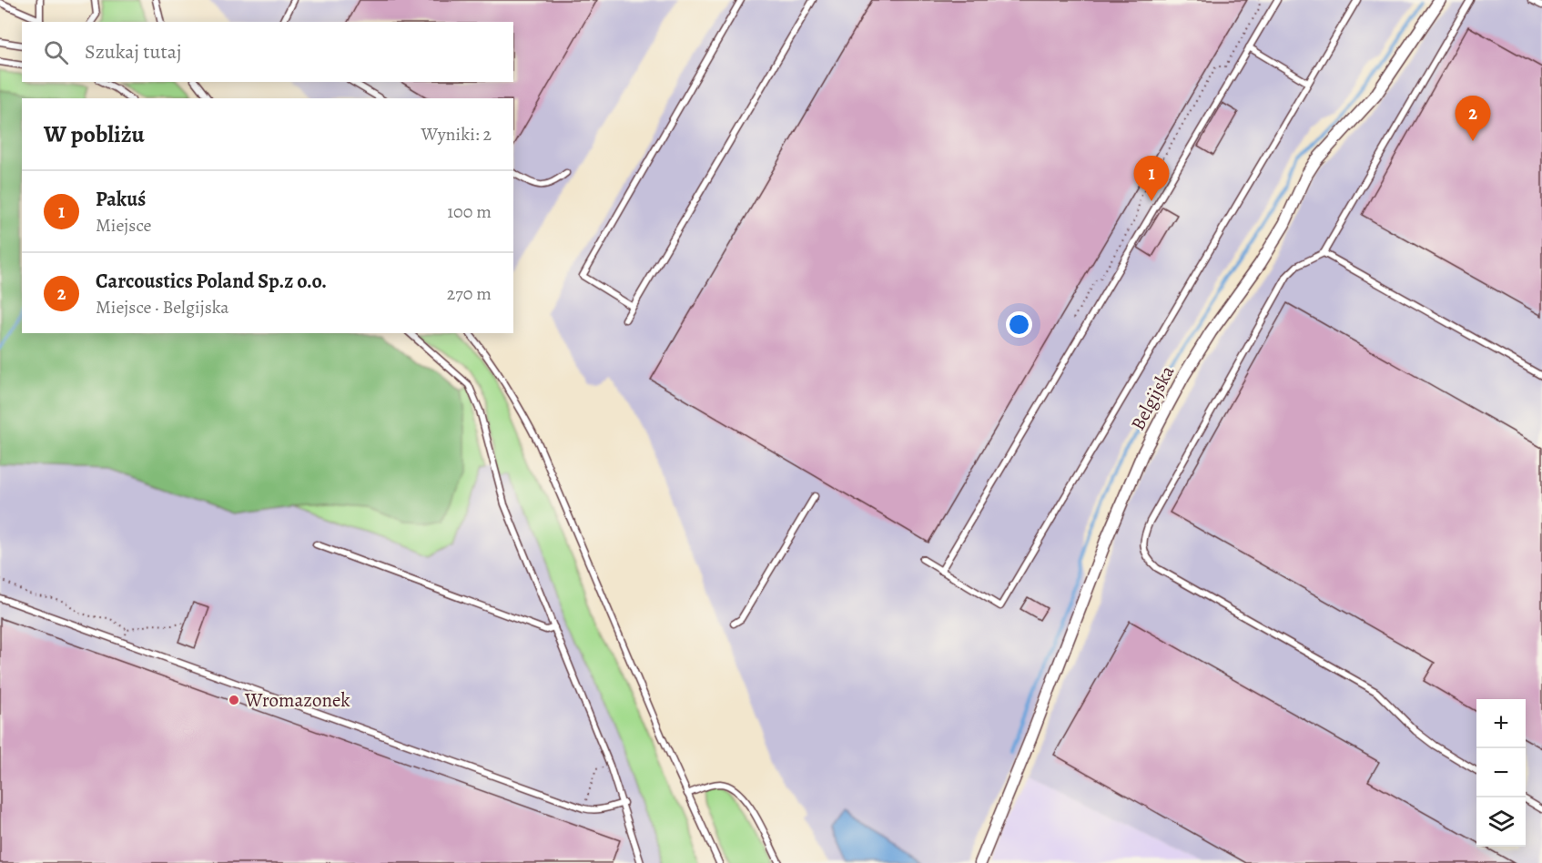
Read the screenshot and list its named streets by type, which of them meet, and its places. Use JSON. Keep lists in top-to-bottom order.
{
  "streets": {
    "street": ["Belgijska"]
  },
  "places": ["Wromazonek"],
  "page": {
    "search": "Szukaj tutaj",
    "pins": ["2", "1"],
    "heading": ["W pobliżu", "Wyniki: 2"],
    "list": [
      {
        "mark": "1",
        "name": "Pakuś",
        "note": "Miejsce",
        "value": "100 m"
      },
      {
        "mark": "2",
        "name": "Carcoustics Poland Sp.z o.o.",
        "note": "Miejsce · Belgijska",
        "value": "270 m"
      }
    ],
    "map_buttons": ["+", "−"]
  }
}
